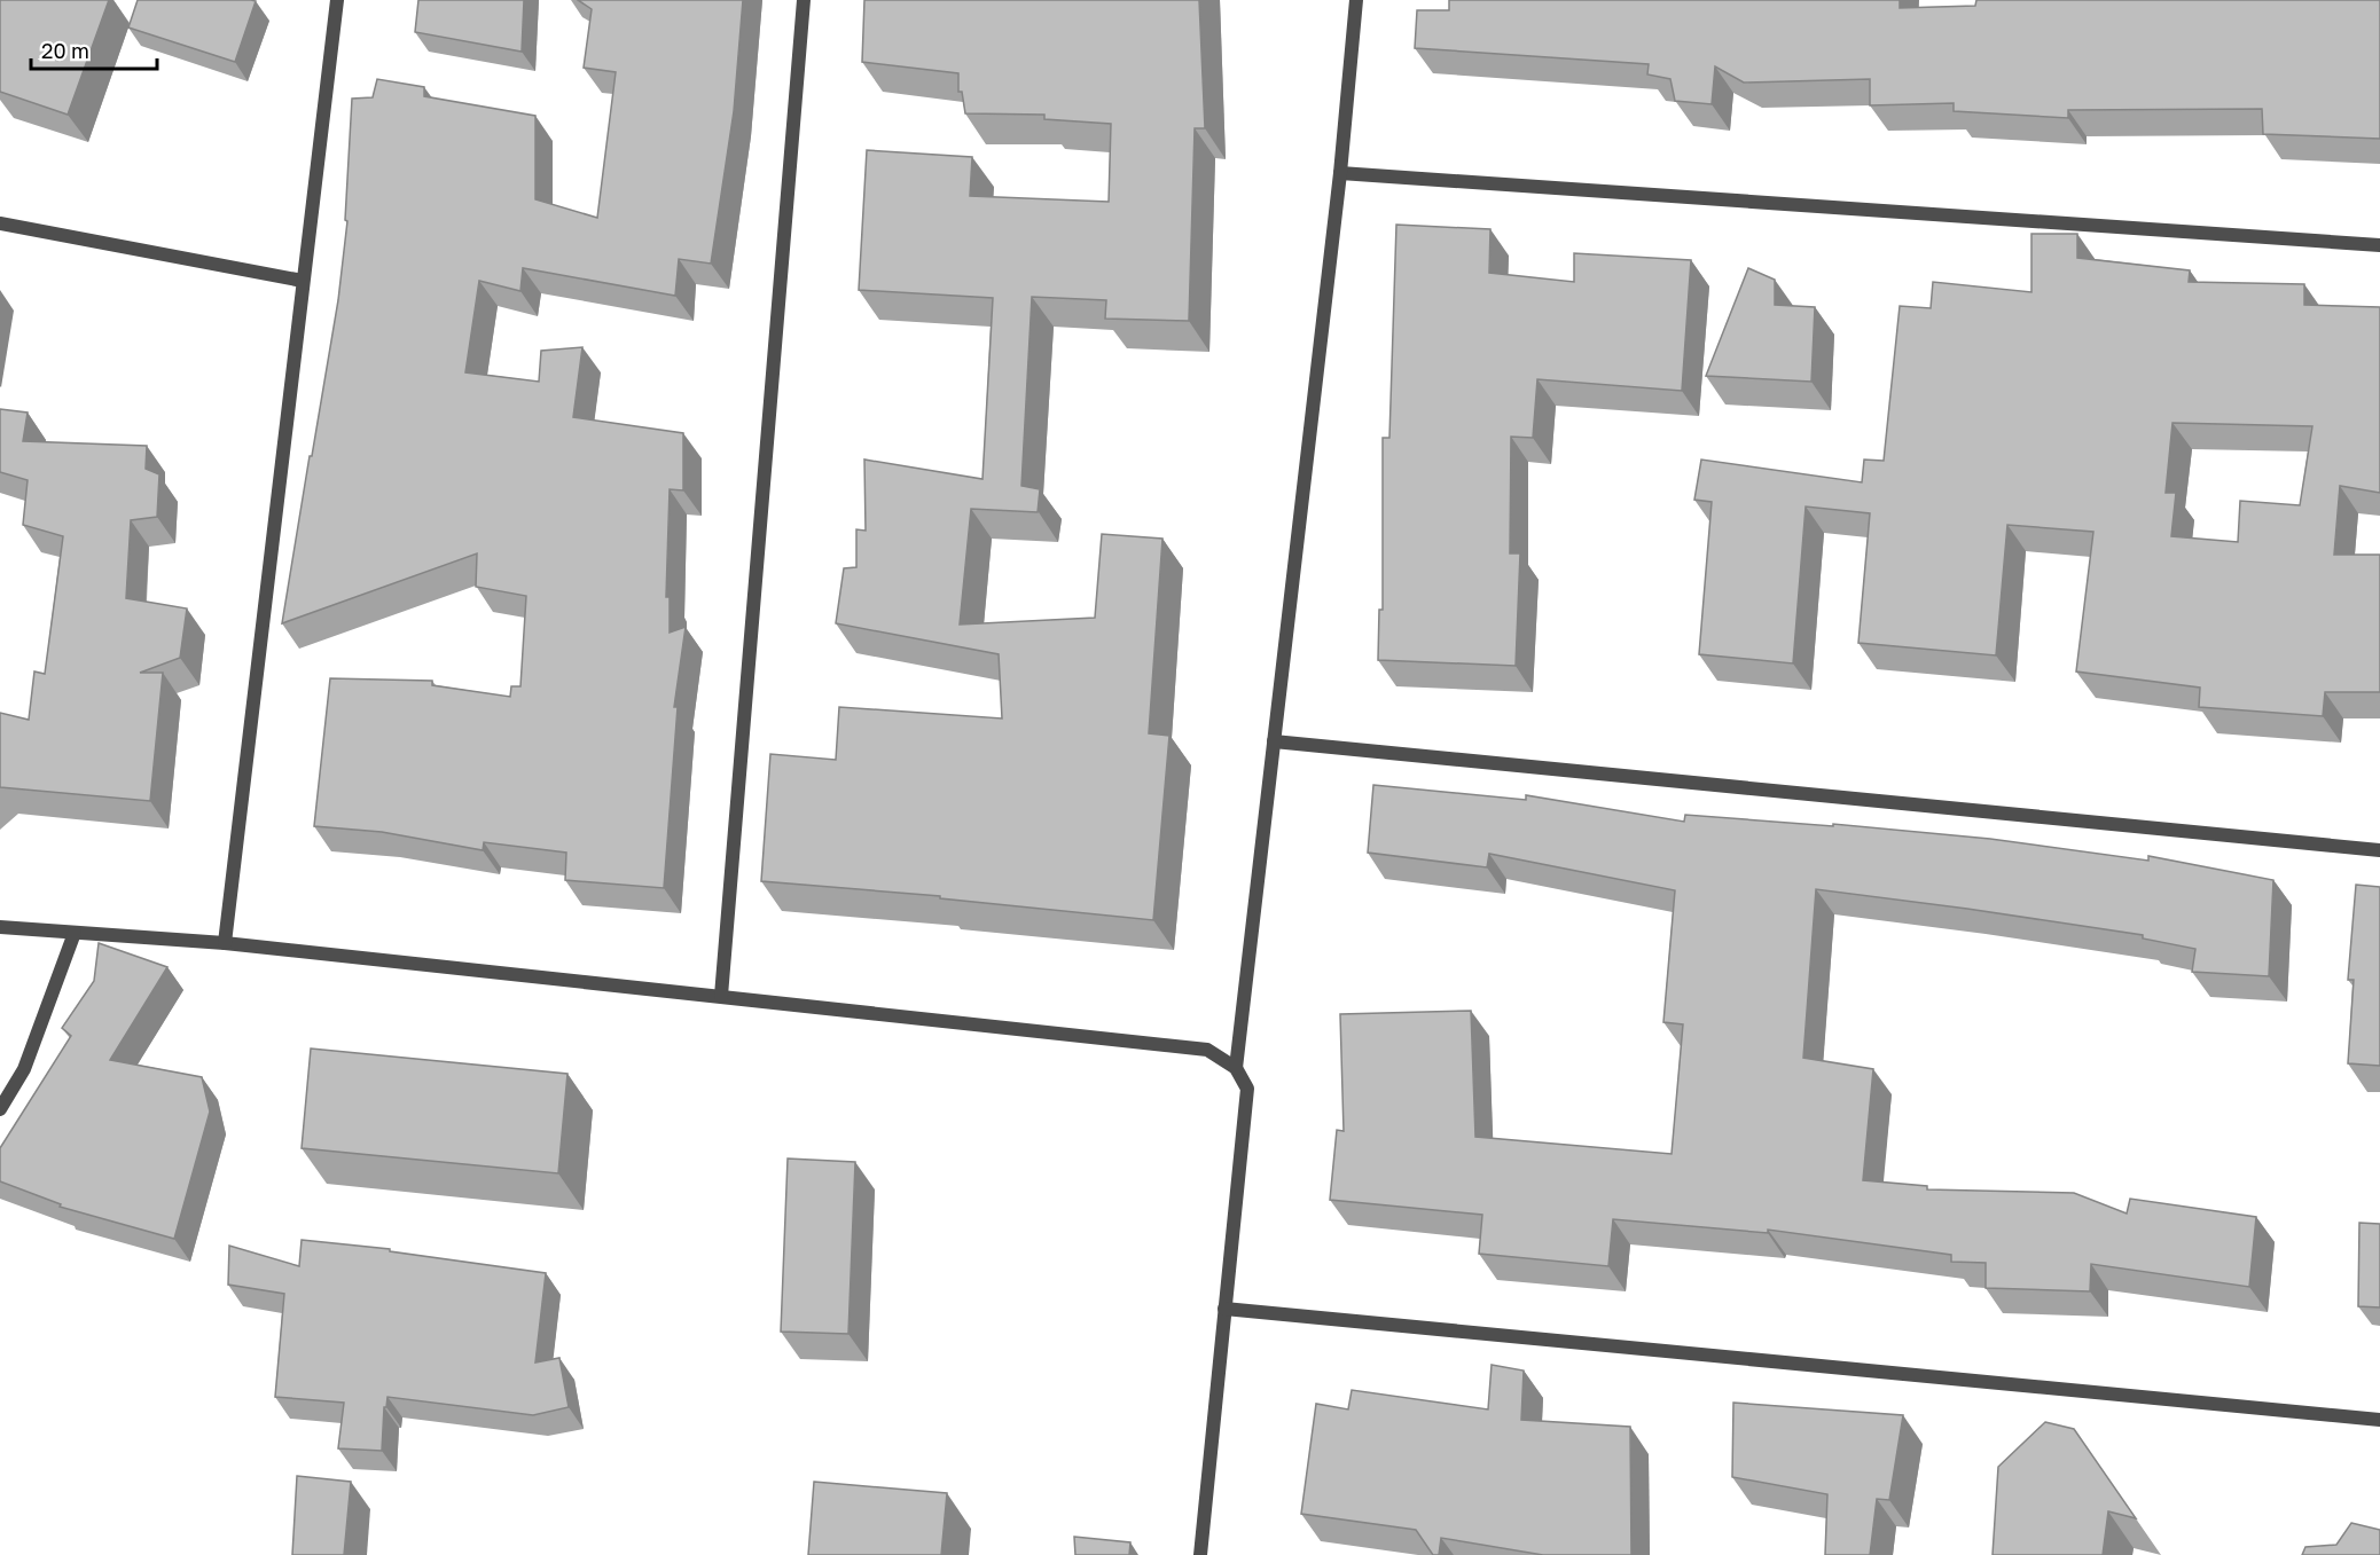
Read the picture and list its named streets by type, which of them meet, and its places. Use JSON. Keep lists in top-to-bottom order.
{
  "scale_bar": "20 m"
}
